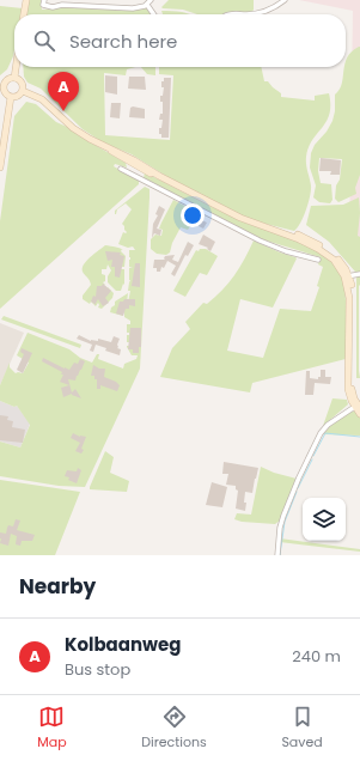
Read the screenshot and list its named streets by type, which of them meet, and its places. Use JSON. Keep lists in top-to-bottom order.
{
  "page": {
    "search": "Search here",
    "pins": "A",
    "heading": "Nearby",
    "list": [
      {
        "mark": "A",
        "name": "Kolbaanweg",
        "note": "Bus stop",
        "value": "240 m"
      }
    ],
    "nav": ["Map", "Directions", "Saved"]
  }
}
